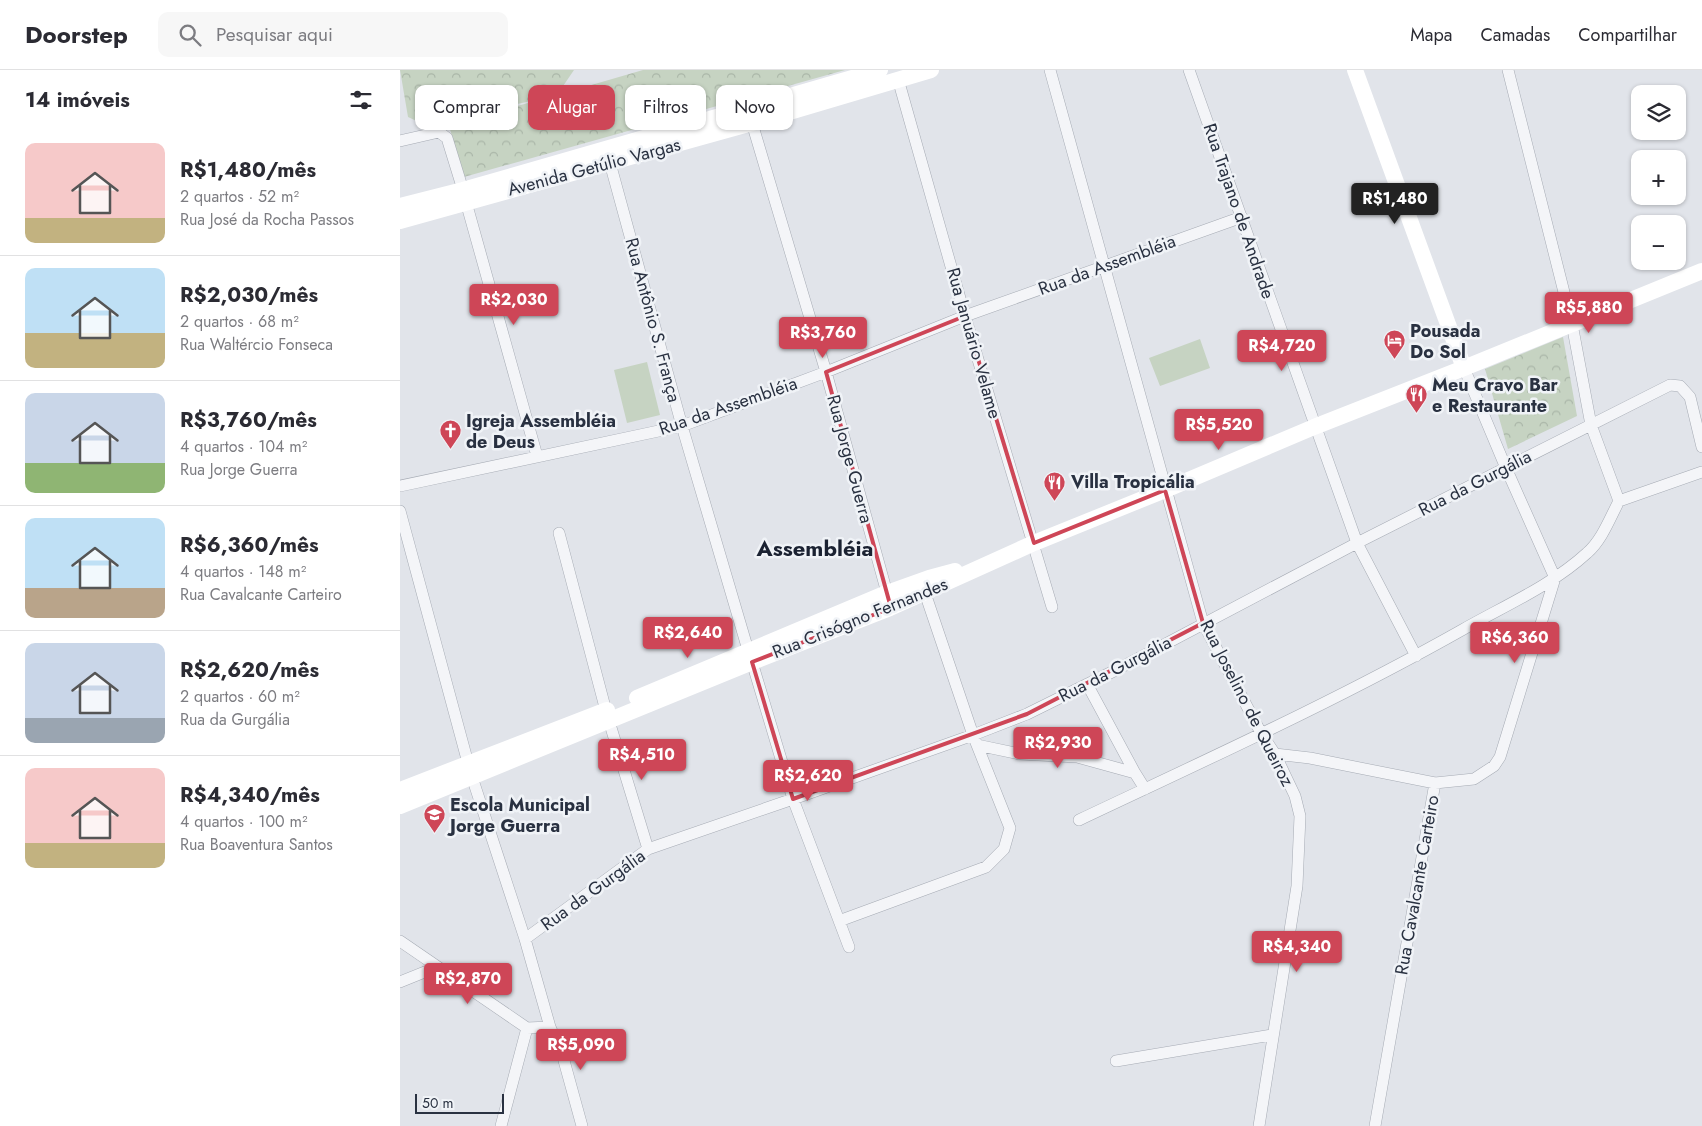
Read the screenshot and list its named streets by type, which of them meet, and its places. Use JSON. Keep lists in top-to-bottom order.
{
  "streets": {
    "main road": ["Avenida Getúlio Vargas", "Rua Crisógno Fernandes"],
    "street": [
      "Rua Trajano de Andrade",
      "Rua da Assembléia",
      "Rua Antônio S. França",
      "Rua Januário Velame",
      "Rua Jorge Guerra",
      "Rua da Gurgália",
      "Rua Joselino de Queiroz",
      "Rua Cavalcante Carteiro"
    ]
  },
  "crossings": [
    ["Avenida Getúlio Vargas", "Rua Antônio S. França"],
    ["Avenida Getúlio Vargas", "Rua Januário Velame"],
    ["Rua Trajano de Andrade", "Rua da Assembléia"],
    ["Rua Trajano de Andrade", "Rua da Gurgália"],
    ["Rua Trajano de Andrade", "Rua Crisógno Fernandes"],
    ["Rua da Assembléia", "Rua Antônio S. França"],
    ["Rua da Assembléia", "Rua Januário Velame"],
    ["Rua da Assembléia", "Rua Jorge Guerra"],
    ["Rua da Assembléia", "Rua Joselino de Queiroz"],
    ["Rua Antônio S. França", "Rua da Gurgália"],
    ["Rua Antônio S. França", "Rua Crisógno Fernandes"],
    ["Rua Januário Velame", "Rua Crisógno Fernandes"],
    ["Rua Jorge Guerra", "Rua Crisógno Fernandes"],
    ["Rua da Gurgália", "Rua Joselino de Queiroz"],
    ["Rua Crisógno Fernandes", "Rua Joselino de Queiroz"]
  ],
  "districts": ["Assembléia"],
  "places": {
    "hotel": ["Pousada Do Sol"],
    "restaurant": ["Meu Cravo Bar e Restaurante", "Villa Tropicália"],
    "church": ["Igreja Assembléia de Deus"],
    "school or university": ["Escola Municipal Jorge Guerra"]
  },
  "scale_bar": "50 m",
  "page": {
    "header": "Doorstep",
    "search": "Pesquisar aqui",
    "nav": ["Mapa", "Camadas", "Compartilhar"],
    "heading": "14 imóveis",
    "map_buttons": ["+", "−"],
    "chip": [
      "Comprar",
      "Alugar",
      "Filtros",
      "Novo"
    ],
    "list": [
      {
        "name": "R$1,480/mês",
        "note": "2 quartos · 52 m² · Rua José da Rocha Passos"
      },
      {
        "name": "R$2,030/mês",
        "note": "2 quartos · 68 m² · Rua Waltércio Fonseca"
      },
      {
        "name": "R$3,760/mês",
        "note": "4 quartos · 104 m² · Rua Jorge Guerra"
      },
      {
        "name": "R$6,360/mês",
        "note": "4 quartos · 148 m² · Rua Cavalcante Carteiro"
      },
      {
        "name": "R$2,620/mês",
        "note": "2 quartos · 60 m² · Rua da Gurgália"
      },
      {
        "name": "R$4,340/mês",
        "note": "4 quartos · 100 m² · Rua Boaventura Santos"
      }
    ],
    "price": [
      "R$1,480",
      "R$2,030",
      "R$5,880",
      "R$3,760",
      "R$4,720",
      "R$5,520",
      "R$2,640",
      "R$6,360",
      "R$2,930",
      "R$4,510",
      "R$2,620",
      "R$4,340",
      "R$2,870",
      "R$5,090"
    ],
    "scale": "50 m"
  }
}
